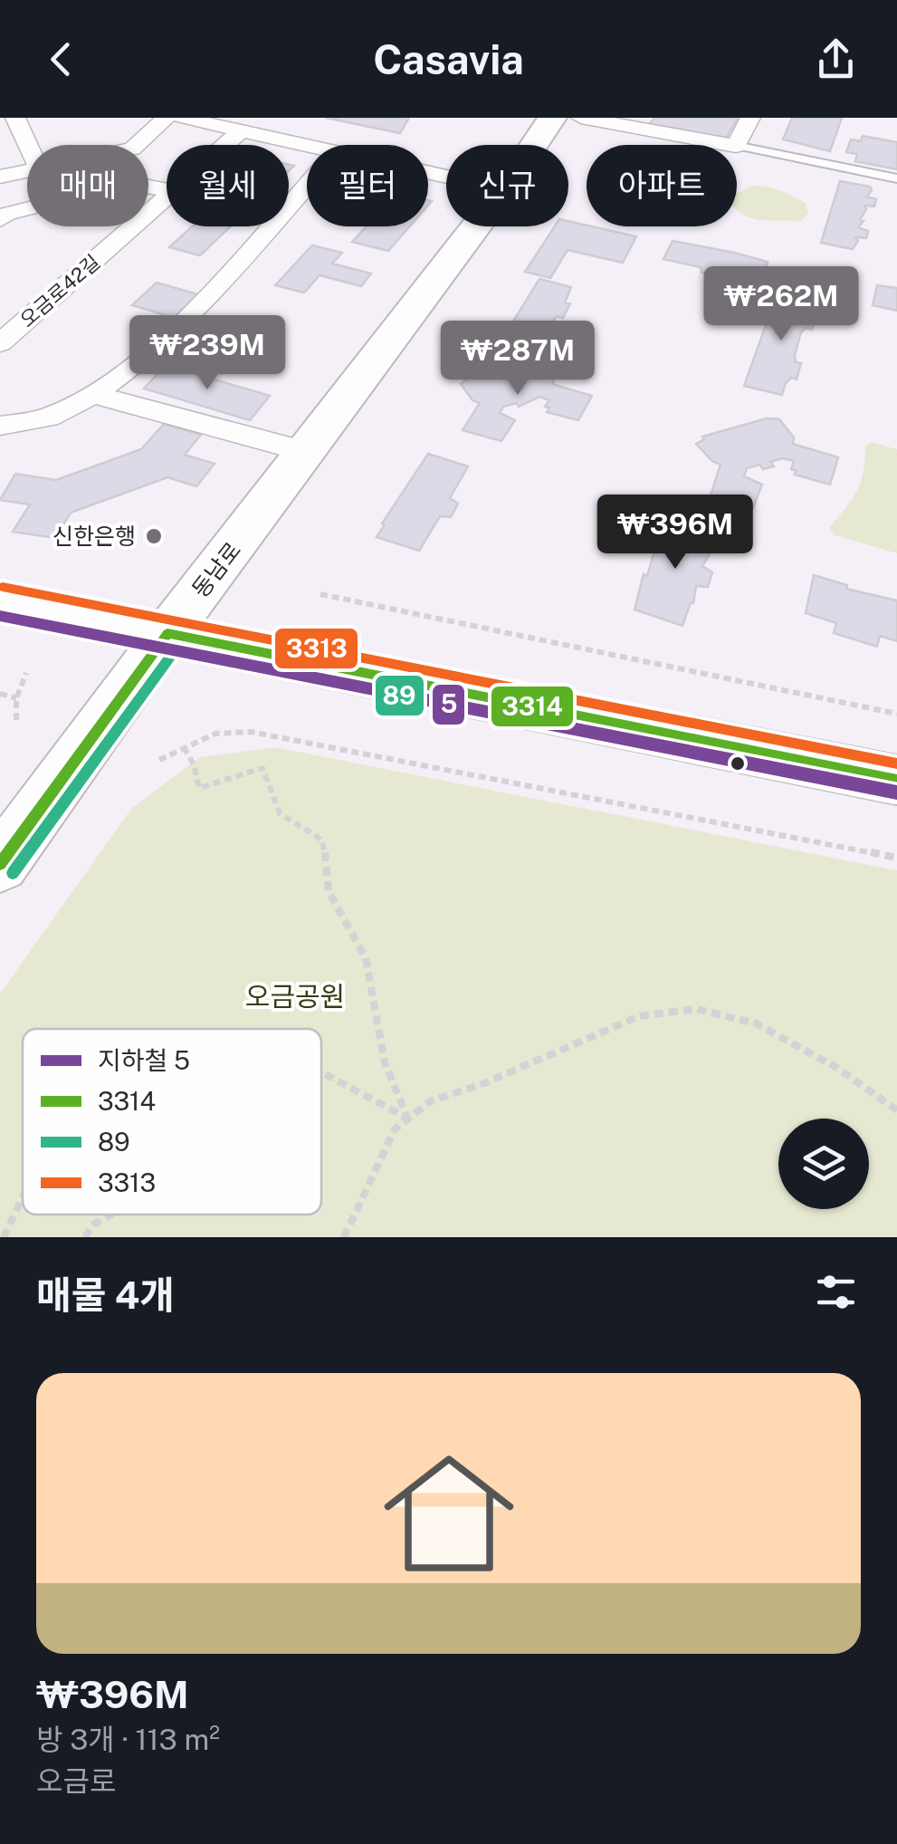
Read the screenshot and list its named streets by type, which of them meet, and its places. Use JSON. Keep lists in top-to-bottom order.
{
  "streets": {
    "main road": ["동남로"],
    "street": ["오금로42길"]
  },
  "parks": ["오금공원"],
  "places": ["신한은행"],
  "lines": [
    "transit line 3313",
    "metro line 5",
    "transit line 3314",
    "transit line 89"
  ],
  "legend": [
    "지하철 5",
    "3314",
    "89",
    "3313"
  ],
  "page": {
    "header": "Casavia",
    "chip": [
      "매매",
      "월세",
      "필터",
      "신규",
      "아파트"
    ],
    "price": [
      "₩262M",
      "₩239M",
      "₩287M",
      "₩396M"
    ],
    "heading": "매물 4개",
    "list": [
      {
        "name": "₩396M",
        "note": "방 3개 · 113 m² · 오금로"
      }
    ]
  }
}
